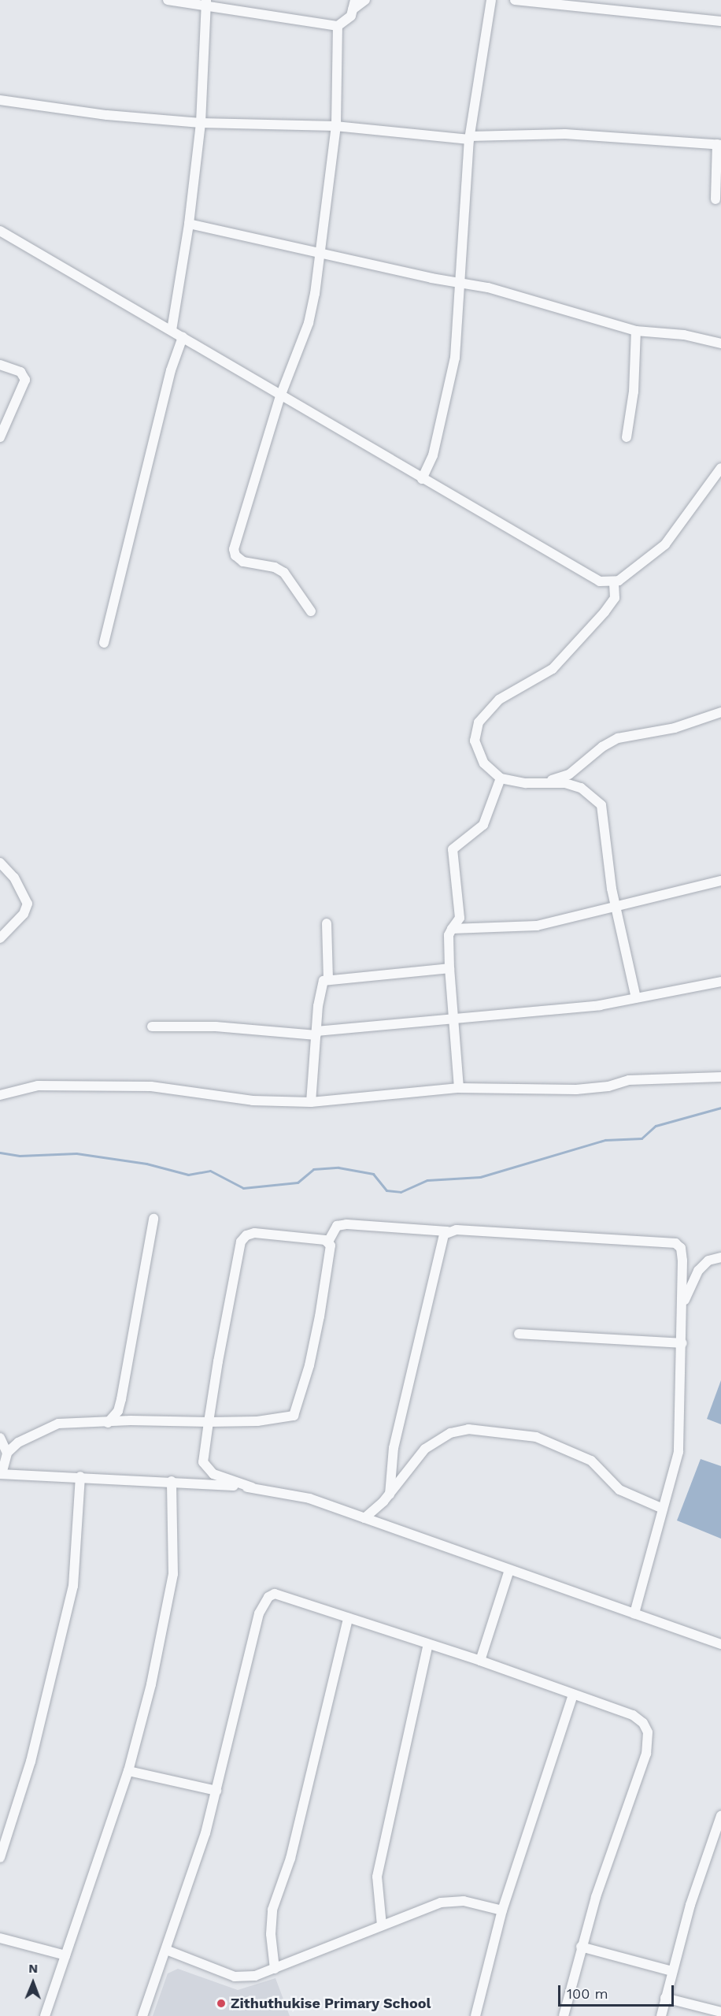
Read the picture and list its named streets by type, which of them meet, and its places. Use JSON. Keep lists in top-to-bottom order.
{
  "places": ["Zithuthukise Primary School"],
  "scale_bar": "100 m",
  "north": "top"
}
